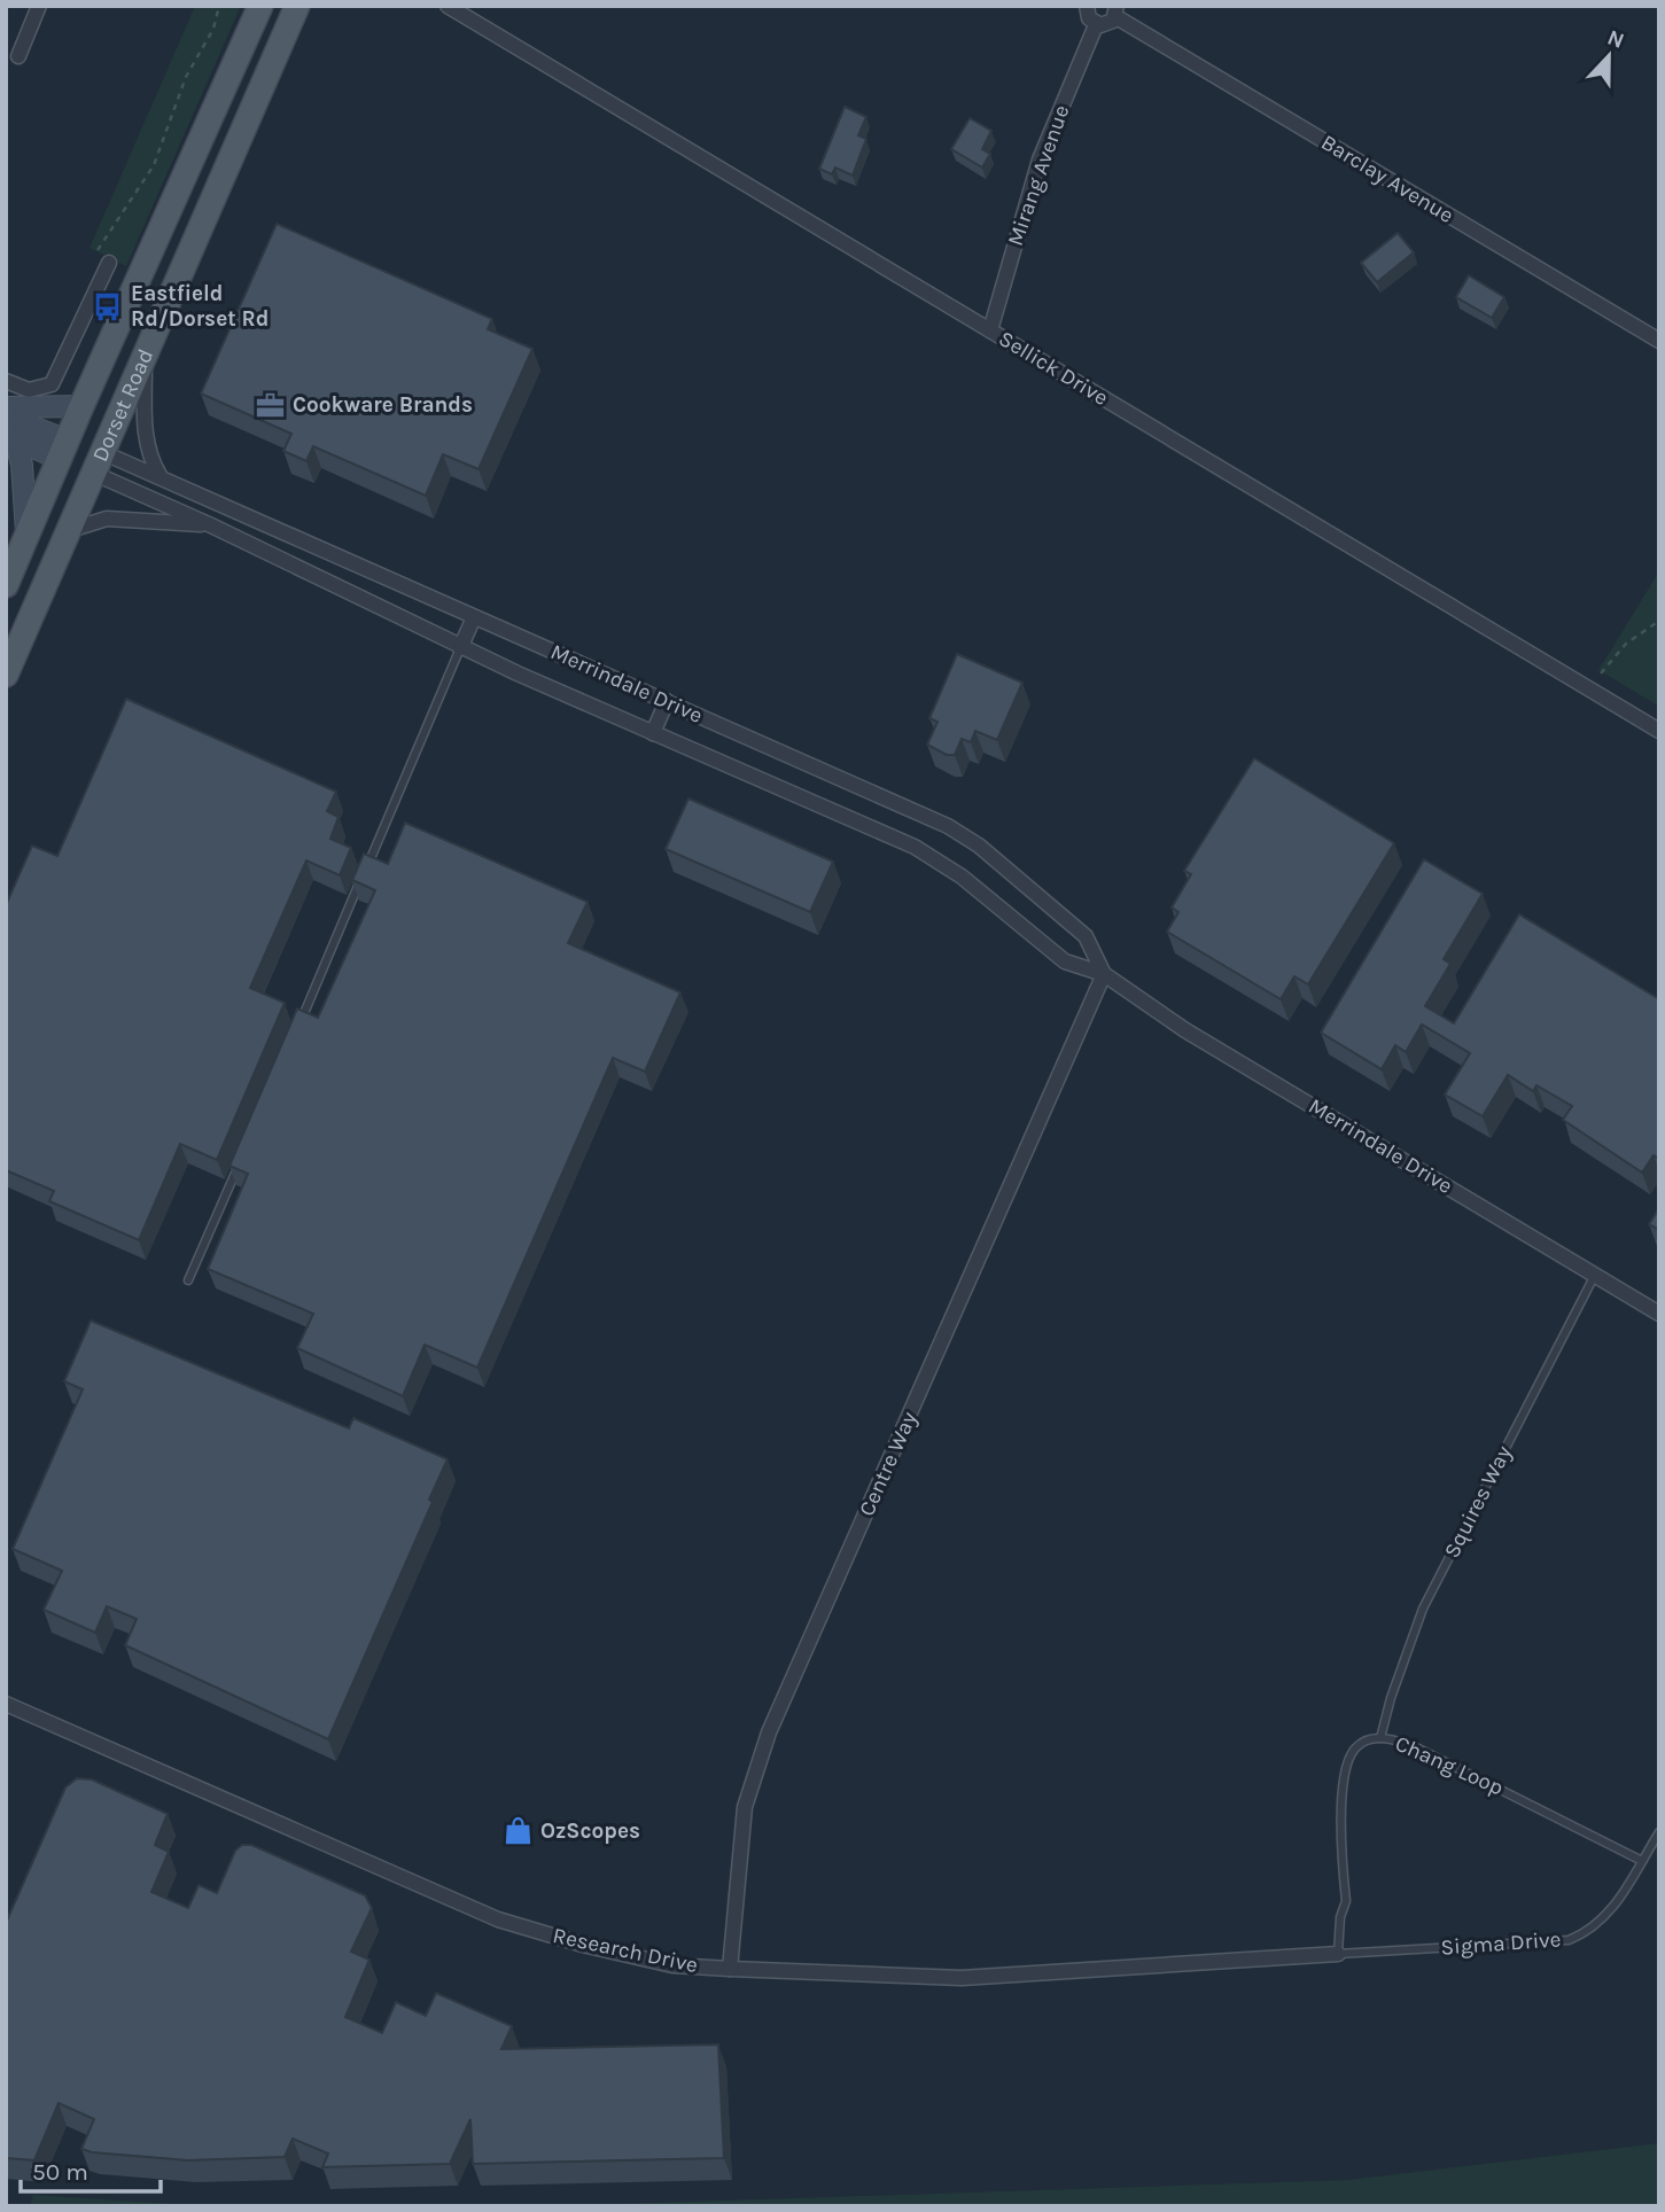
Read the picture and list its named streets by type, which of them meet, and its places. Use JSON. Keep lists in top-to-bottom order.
{
  "streets": {
    "main road": ["Dorset Road"],
    "street": [
      "Mirang Avenue",
      "Barclay Avenue",
      "Sellick Drive",
      "Merrindale Drive",
      "Centre Way",
      "Research Drive"
    ],
    "lane": ["Squires Way", "Chang Loop", "Sigma Drive"]
  },
  "crossings": [
    ["Mirang Avenue", "Sellick Drive"],
    ["Dorset Road", "Merrindale Drive"],
    ["Merrindale Drive", "Centre Way"],
    ["Merrindale Drive", "Squires Way"],
    ["Centre Way", "Research Drive"],
    ["Squires Way", "Chang Loop"],
    ["Chang Loop", "Sigma Drive"],
    ["Chang Loop", "Research Drive"],
    ["Sigma Drive", "Research Drive"]
  ],
  "places": {
    "bus stop": ["Eastfield Rd/Dorset Rd"],
    "office": ["Cookware Brands"],
    "shop": ["OzScopes"]
  },
  "scale_bar": "50 m",
  "north": "top"
}
